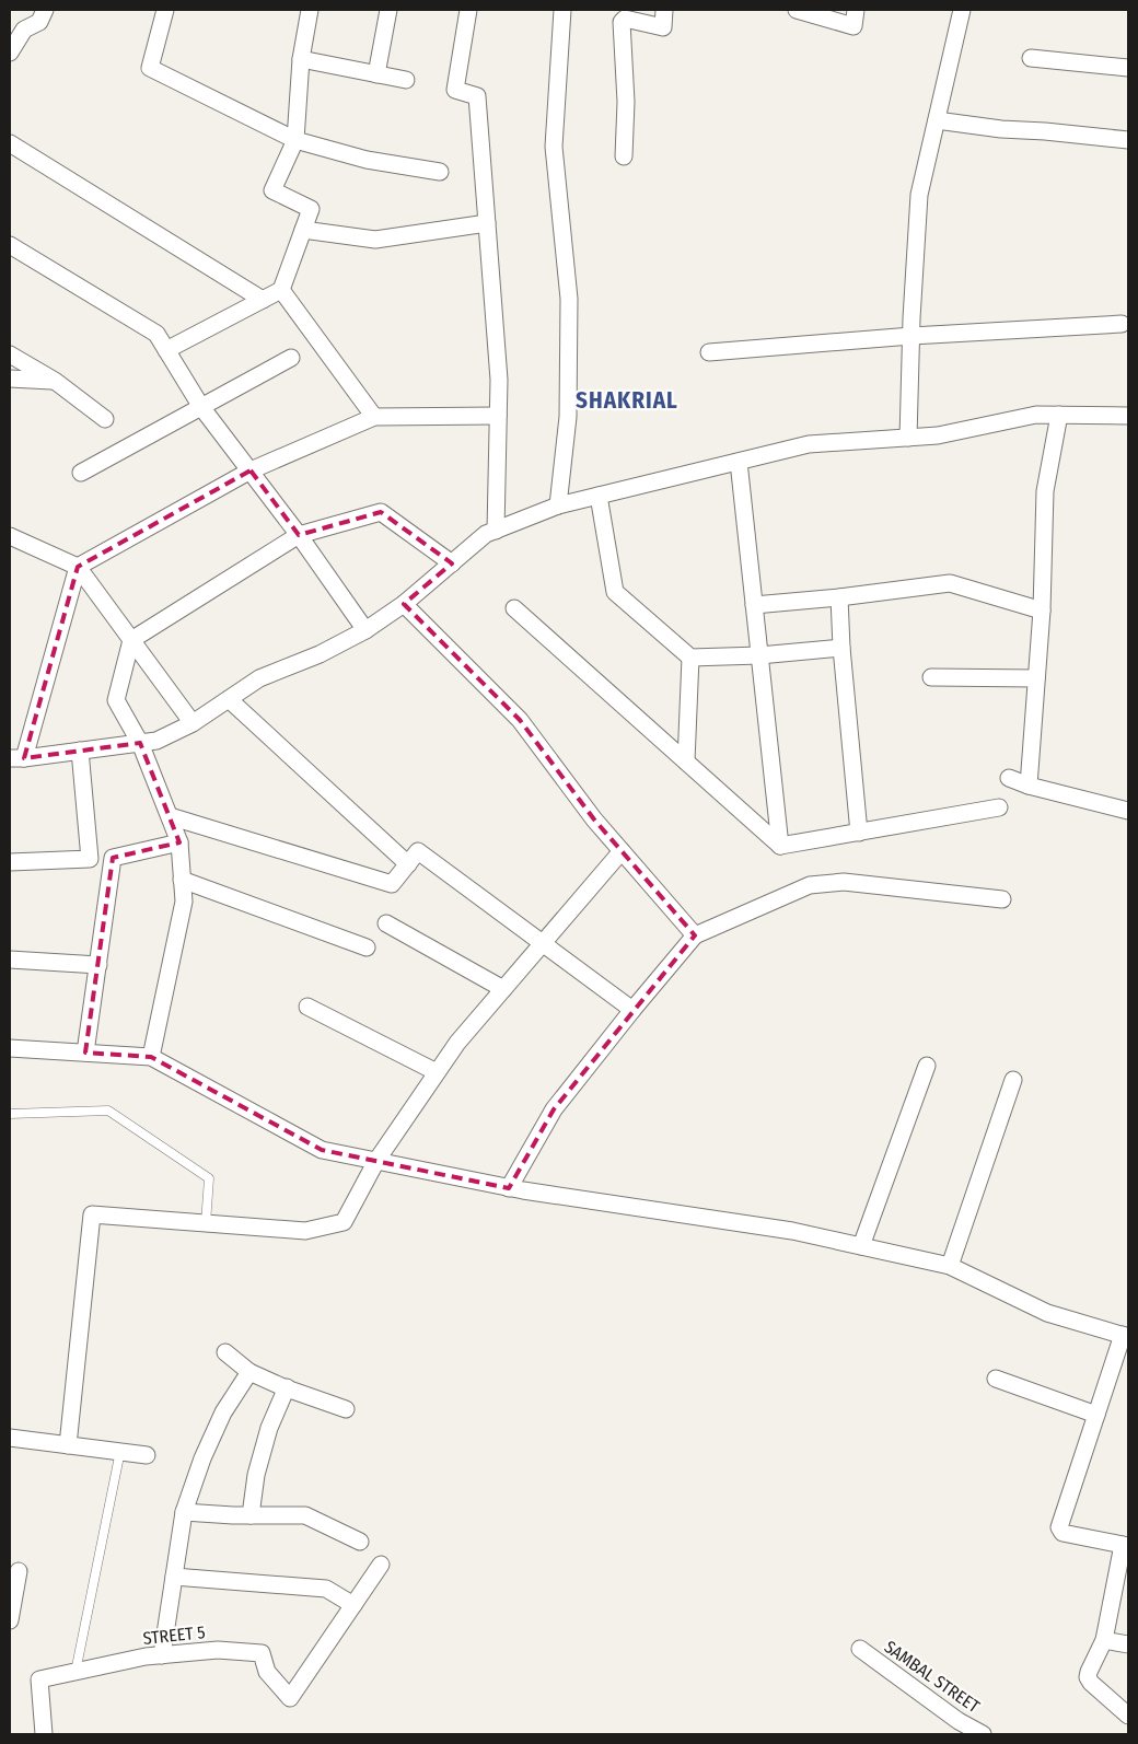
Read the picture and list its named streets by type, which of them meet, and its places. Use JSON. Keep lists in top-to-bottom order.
{
  "streets": {
    "street": ["STREET 5", "SAMBAL STREET"]
  },
  "districts": ["SHAKRIAL"]
}
